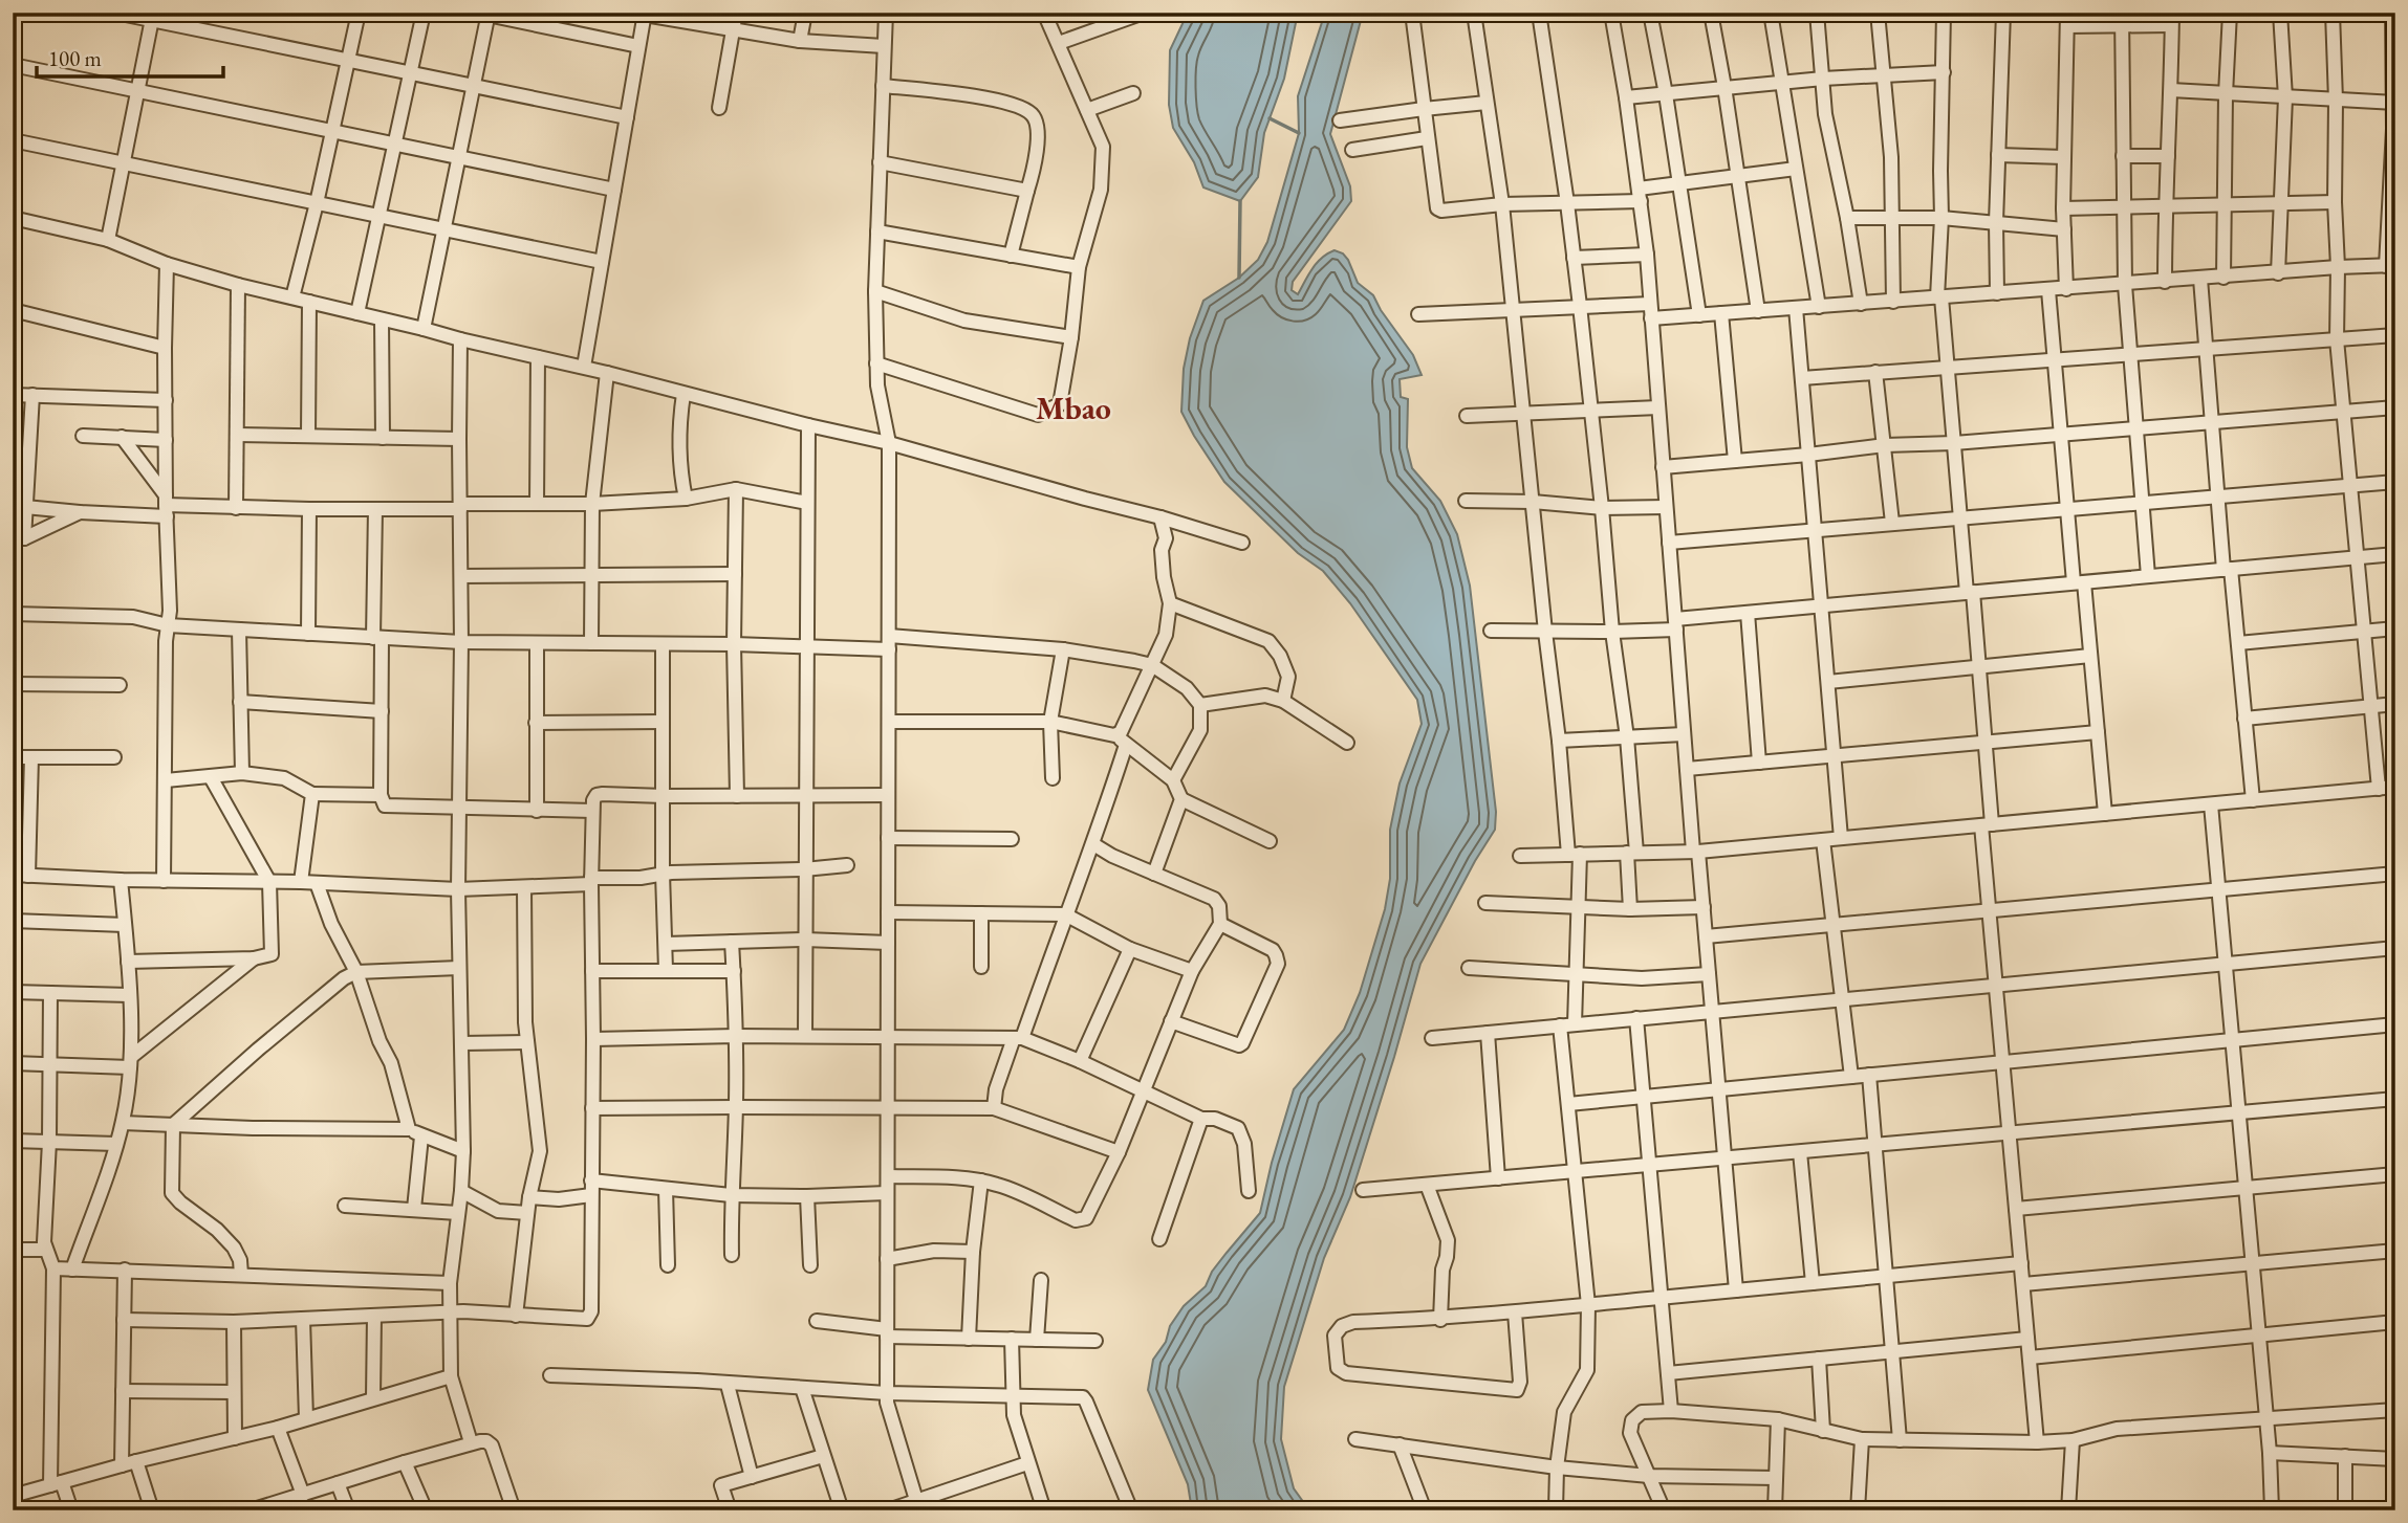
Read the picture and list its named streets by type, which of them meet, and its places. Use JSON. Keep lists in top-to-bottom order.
{
  "districts": ["Mbao"],
  "scale_bar": "100 m"
}
